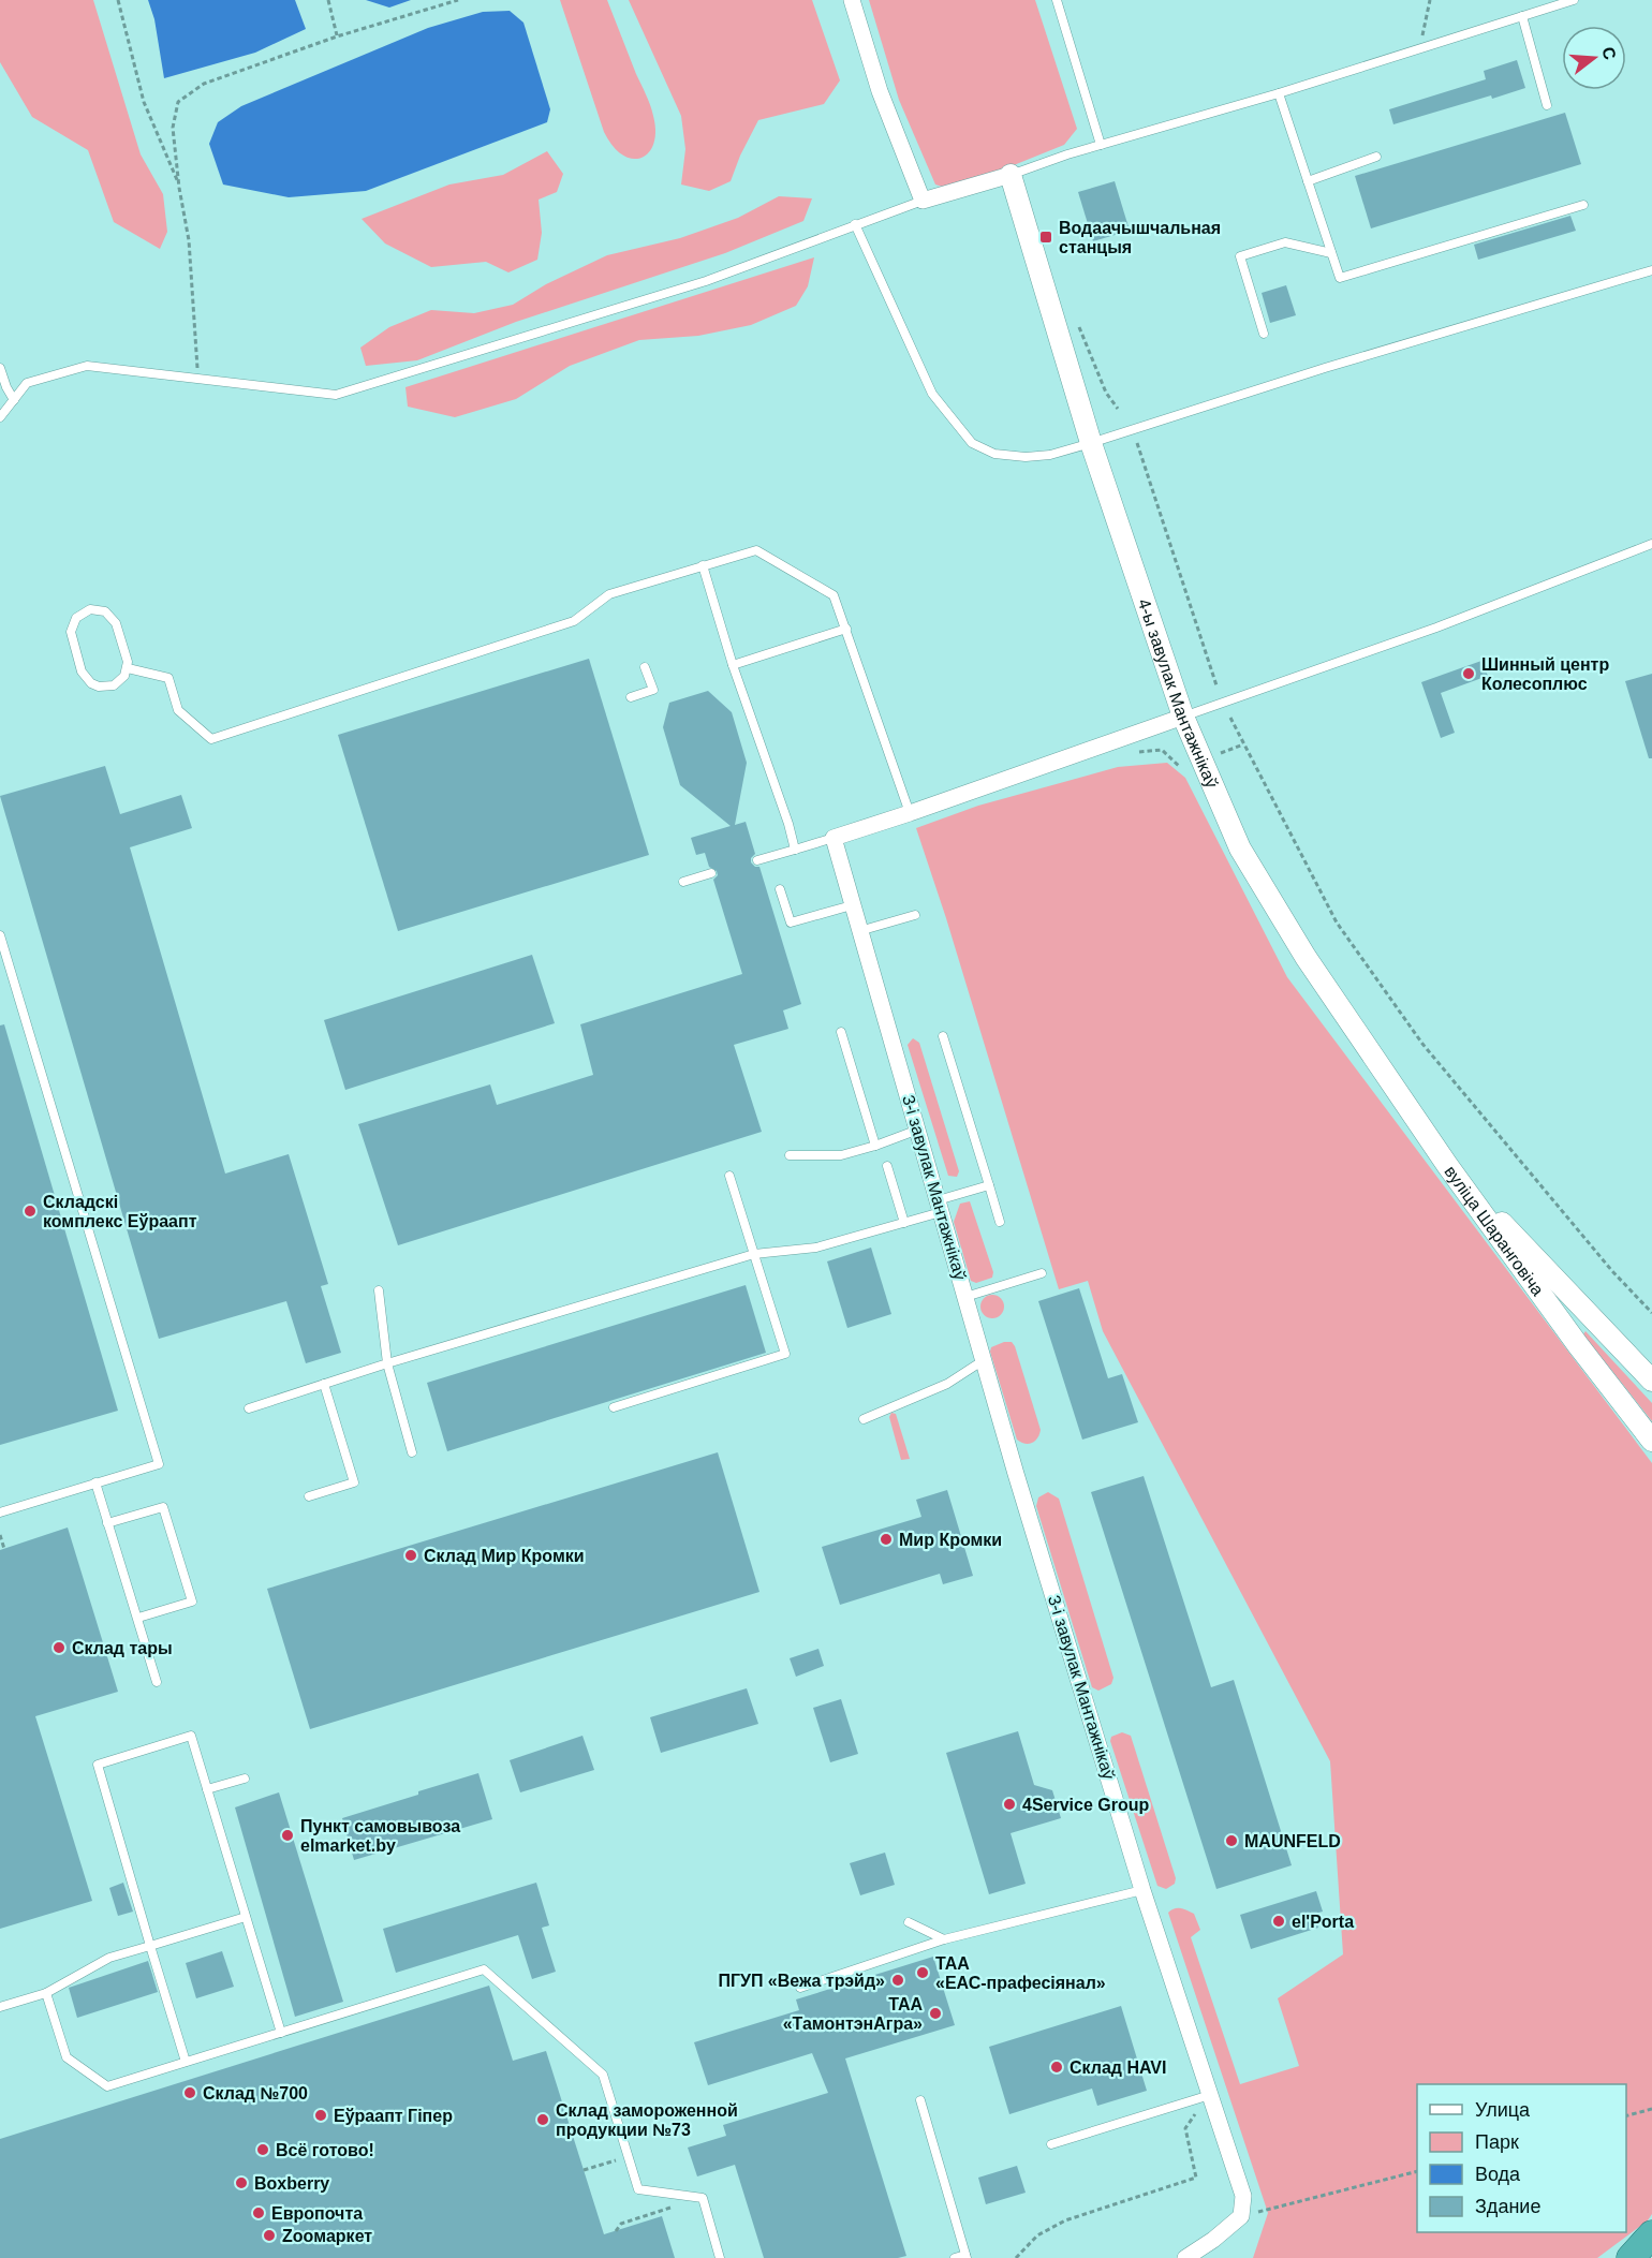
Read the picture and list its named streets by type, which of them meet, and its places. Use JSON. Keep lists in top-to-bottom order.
{
  "streets": {
    "street": ["4-ы завулак Мантажнікаў", "3-і завулак Мантажнікаў", "вуліца Шаранговіча"]
  },
  "crossings": [
    ["4-ы завулак Мантажнікаў", "вуліца Шаранговіча"]
  ],
  "places": {
    "transit": ["Водаачышчальная станцыя"],
    "other": [
      "Шинный центр Колесоплюс",
      "Складскі комплекс Еўраапт",
      "Мир Кромки",
      "Склад Мир Кромки",
      "Склад тары",
      "4Service Group",
      "Пункт самовывоза elmarket.by",
      "MAUNFELD",
      "el'Porta",
      "ТАА «ЕАС-прафесіянал»",
      "ПГУП «Вежа трэйд»",
      "ТАА «ТамонтэнАгра»",
      "Склад HAVI",
      "Склад №700",
      "Еўраапт Гіпер",
      "Склад замороженной продукции №73",
      "Всё готово!",
      "Boxberry",
      "Европочта",
      "Zooмаркет"
    ]
  },
  "legend": [
    "Улица",
    "Парк",
    "Вода",
    "Здание"
  ],
  "north": "right"
}
